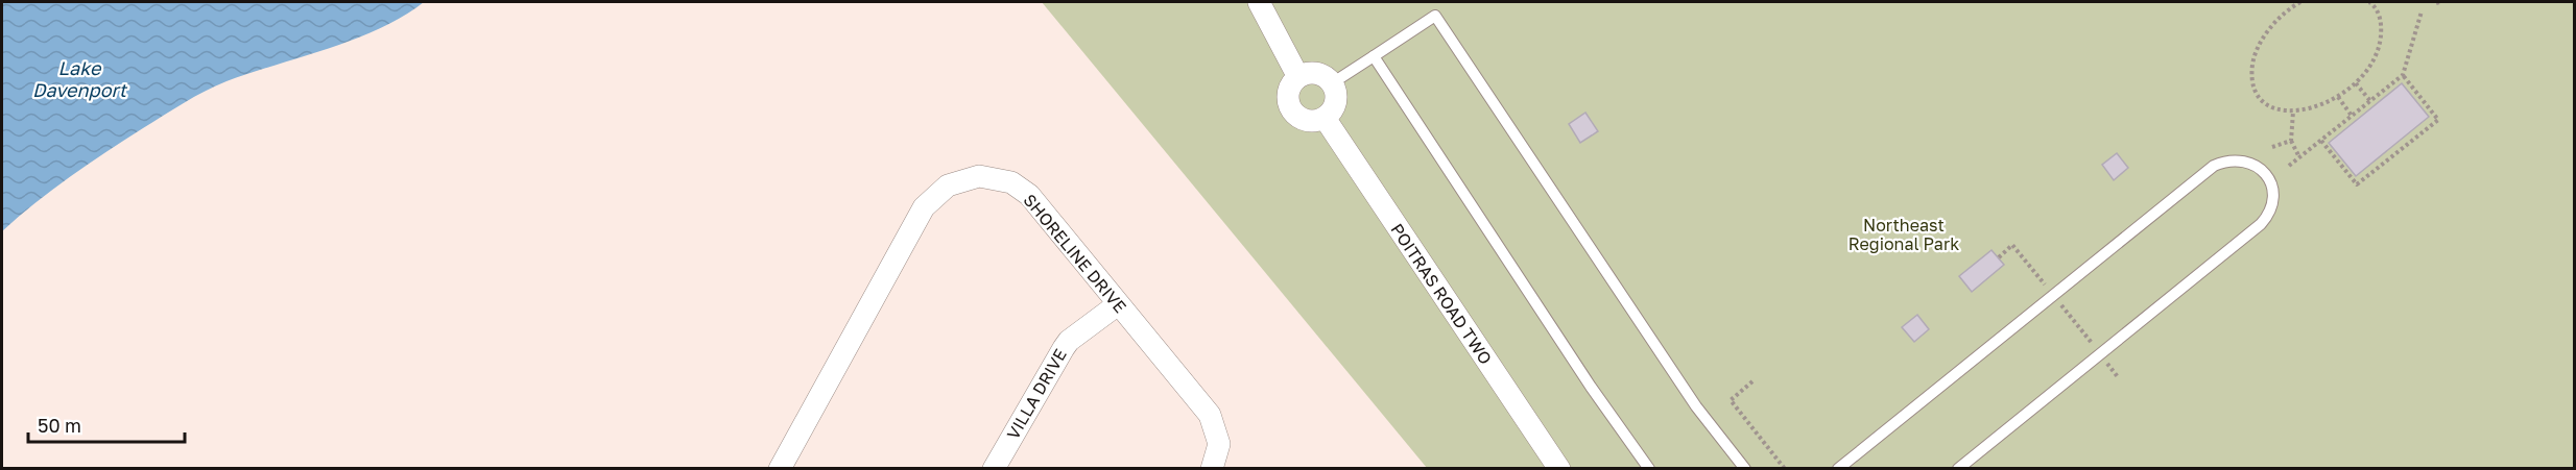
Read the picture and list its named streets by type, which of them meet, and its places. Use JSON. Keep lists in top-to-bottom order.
{
  "streets": {
    "street": ["SHORELINE DRIVE", "POITRAS ROAD TWO", "VILLA DRIVE"]
  },
  "crossings": [
    ["SHORELINE DRIVE", "VILLA DRIVE"]
  ],
  "water": ["Lake Davenport"],
  "parks": ["Northeast Regional Park"],
  "scale_bar": "50 m"
}
